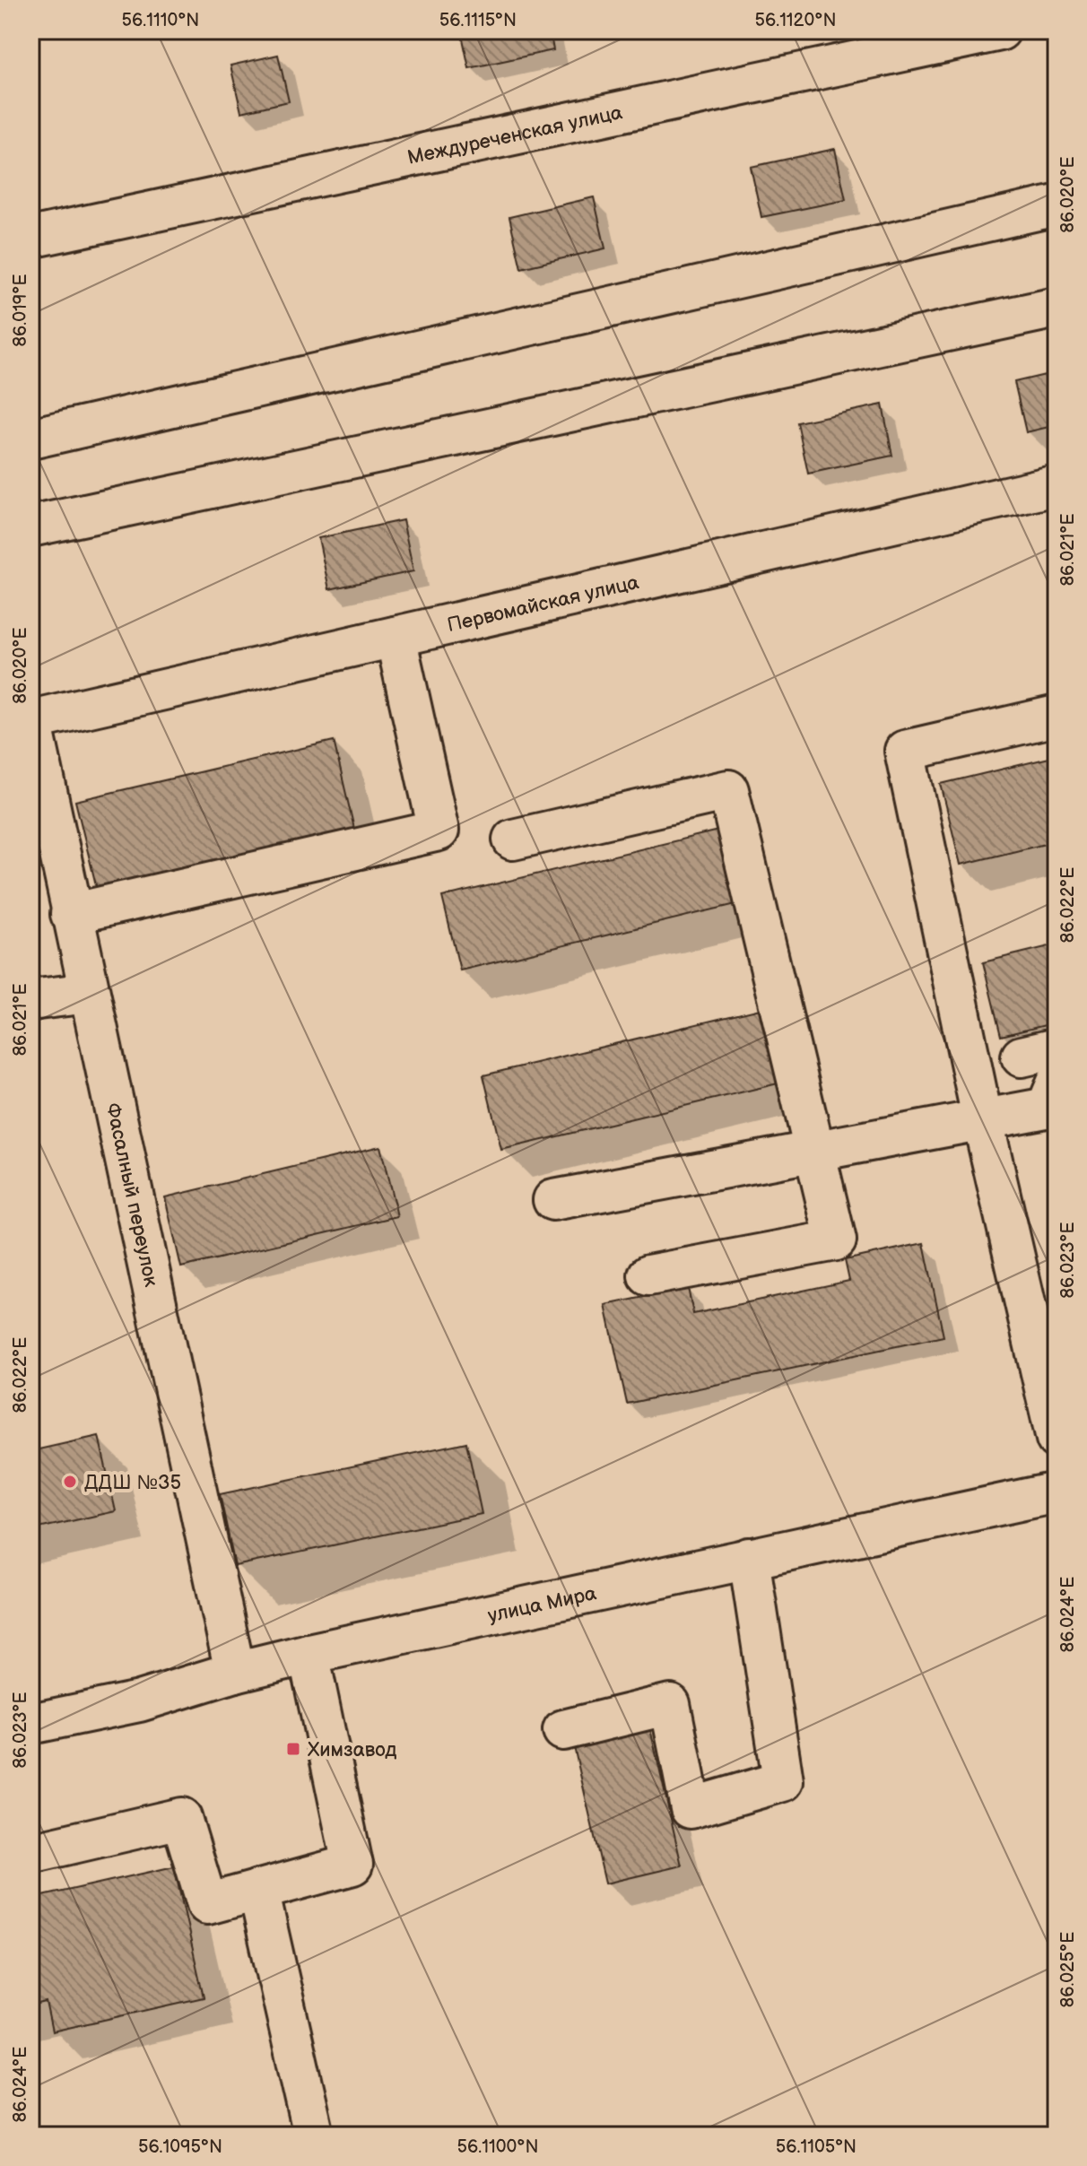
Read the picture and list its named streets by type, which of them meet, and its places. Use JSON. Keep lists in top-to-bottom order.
{
  "streets": {
    "street": [
      "Междуреченская улица",
      "Первомайская улица",
      "Фасалный переулок",
      "улица Мира"
    ]
  },
  "crossings": [
    ["Первомайская улица", "Фасалный переулок"],
    ["Фасалный переулок", "улица Мира"]
  ],
  "places": {
    "other": ["ДДШ №35"],
    "transit": ["Химзавод"]
  },
  "coordinates": [
    "56.1110°N",
    "56.1115°N",
    "56.1120°N",
    "86.020°E",
    "86.019°E",
    "86.021°E",
    "86.022°E",
    "86.023°E",
    "86.024°E",
    "86.025°E",
    "56.1095°N",
    "56.1100°N",
    "56.1105°N"
  ]
}
